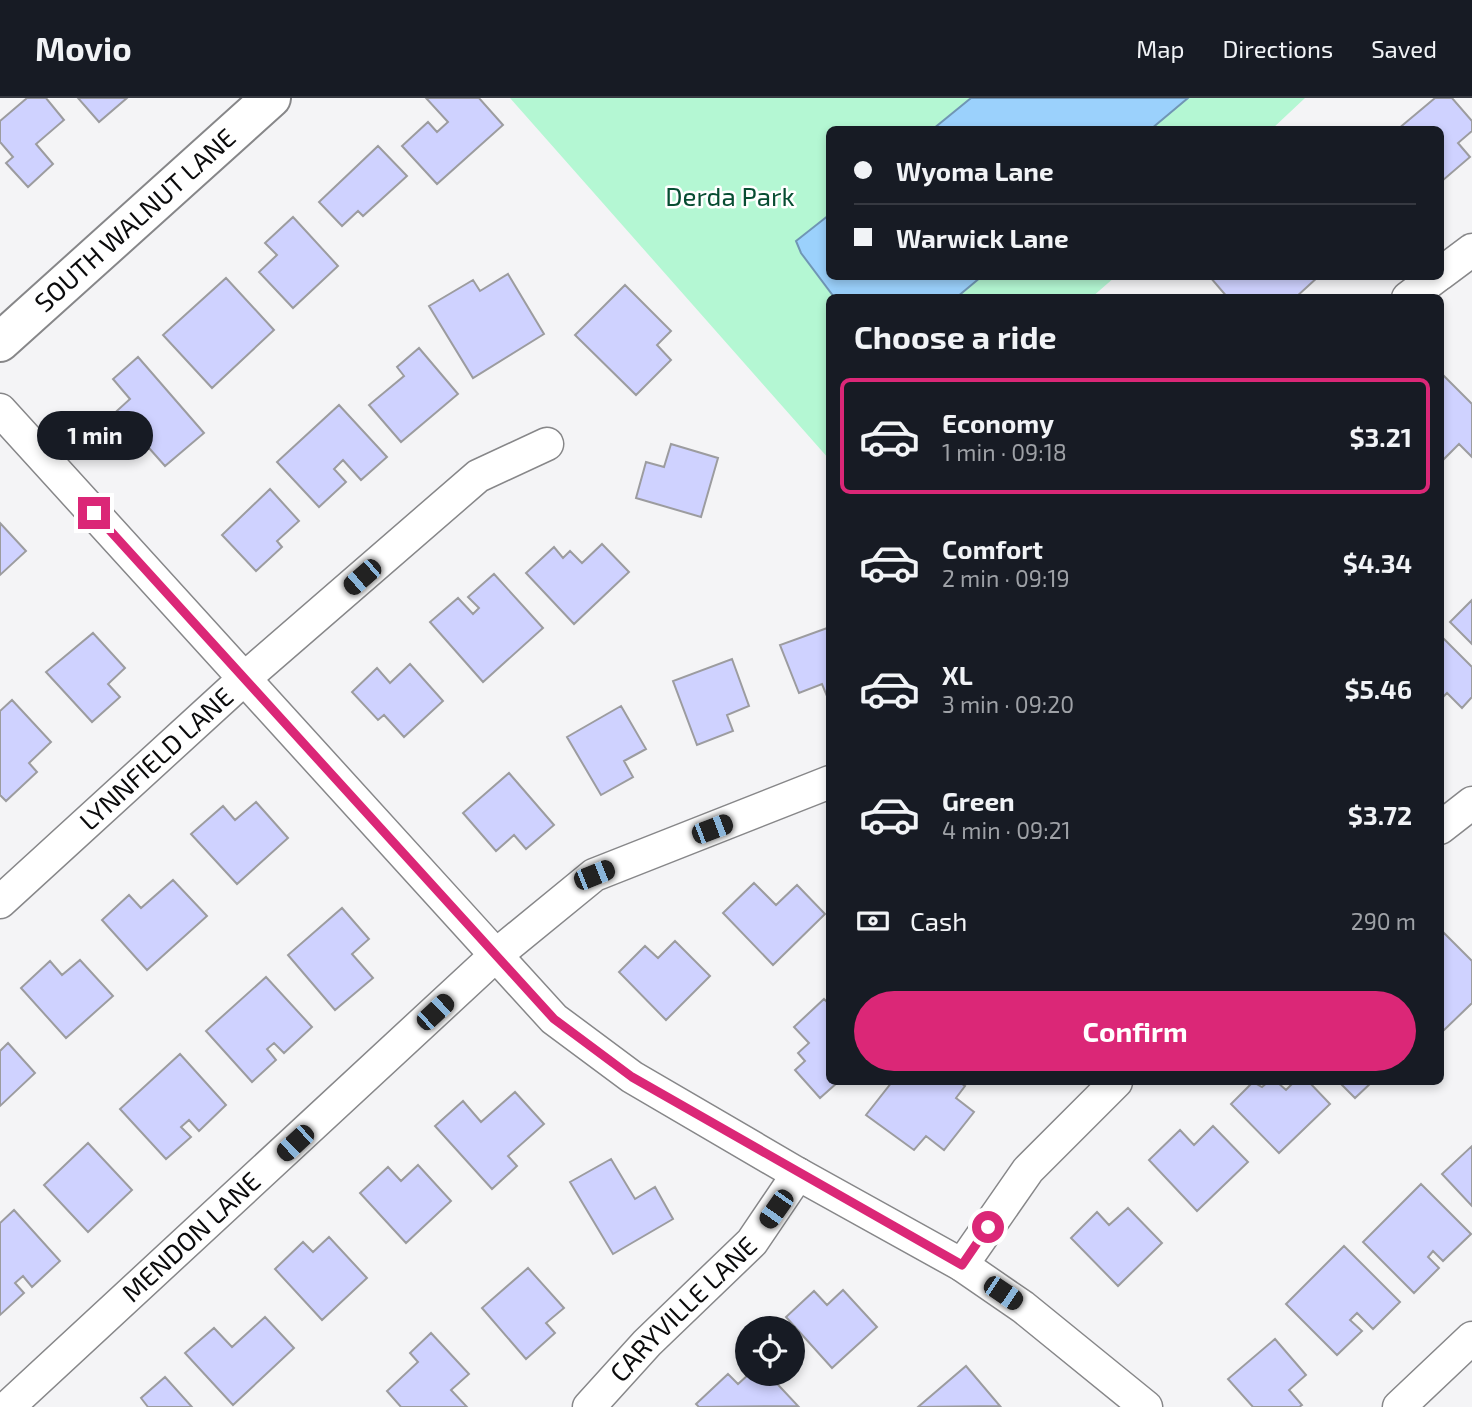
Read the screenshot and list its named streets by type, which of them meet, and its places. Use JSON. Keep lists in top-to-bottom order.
{
  "streets": {
    "street": [
      "SOUTH WALNUT LANE",
      "LYNNFIELD LANE",
      "MENDON LANE",
      "CARYVILLE LANE"
    ]
  },
  "parks": ["Derda Park"],
  "page": {
    "header": "Movio",
    "nav": ["Map", "Directions", "Saved"],
    "banner": ["Wyoma Lane", "Warwick Lane"],
    "heading": "Choose a ride",
    "list": [
      {
        "name": "Economy",
        "note": "1 min · 09:18",
        "value": "$3.21"
      },
      {
        "name": "Comfort",
        "note": "2 min · 09:19",
        "value": "$4.34"
      },
      {
        "name": "XL",
        "note": "3 min · 09:20",
        "value": "$5.46"
      },
      {
        "name": "Green",
        "note": "4 min · 09:21",
        "value": "$3.72"
      }
    ],
    "bubble": "1 min",
    "pay": ["Cash", "290 m"],
    "buttons": "Confirm"
  }
}
